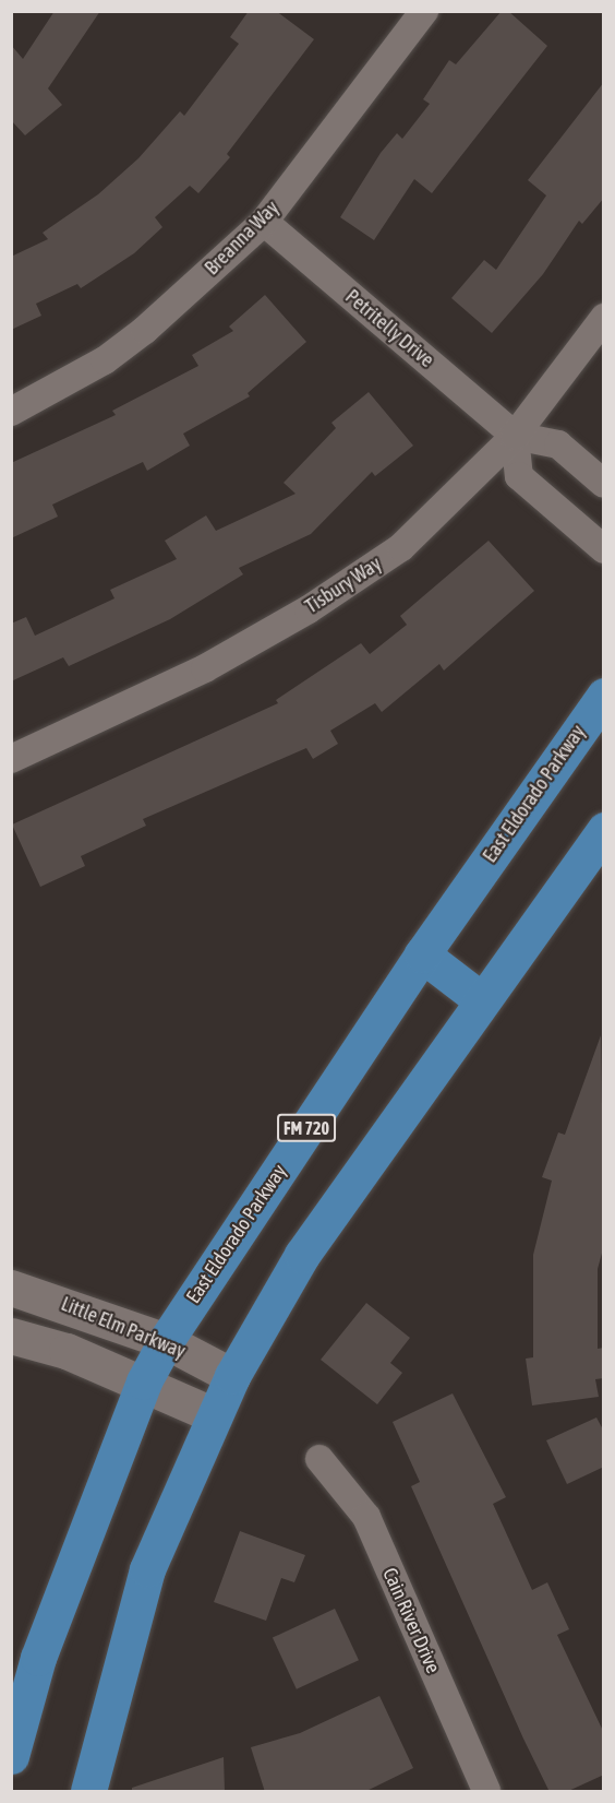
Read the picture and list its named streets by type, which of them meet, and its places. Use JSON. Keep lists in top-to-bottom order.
{
  "streets": {
    "main road": ["East Eldorado Parkway", "FM 720", "Little Elm Parkway"],
    "street": [
      "Breanna Way",
      "Petritelly Drive",
      "Tisbury Way",
      "Cain River Drive"
    ]
  },
  "crossings": [
    ["Breanna Way", "Petritelly Drive"],
    ["Petritelly Drive", "Tisbury Way"],
    ["East Eldorado Parkway", "Little Elm Parkway"]
  ]
}
